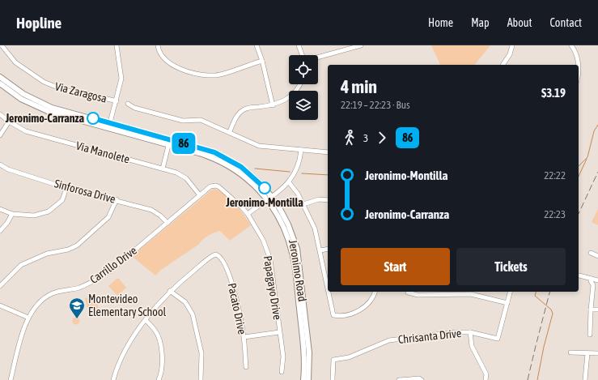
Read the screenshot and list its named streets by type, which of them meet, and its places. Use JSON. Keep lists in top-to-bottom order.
{
  "streets": {
    "main road": ["Jeronimo Road"],
    "street": [
      "Via Zaragosa",
      "Via Manolete",
      "Sinforosa Drive",
      "Carrillo Drive",
      "Papagayo Drive",
      "Pacato Drive",
      "Chrisanta Drive"
    ]
  },
  "crossings": [
    ["Via Manolete", "Carrillo Drive"],
    ["Sinforosa Drive", "Carrillo Drive"],
    ["Carrillo Drive", "Papagayo Drive"]
  ],
  "places": {
    "other": ["Jeronimo-Carranza", "Jeronimo-Montilla"],
    "school or university": ["Montevideo Elementary School"]
  },
  "lines": ["bus line 86"],
  "page": {
    "header": "Hopline",
    "nav": [
      "Home",
      "Map",
      "About",
      "Contact"
    ],
    "on_map": "86",
    "heading": ["4 min", "22:19 – 22:23 · Bus", "$3.19"],
    "legs": ["3", "86"],
    "list": [
      {
        "name": "Jeronimo-Montilla",
        "value": "22:22"
      },
      {
        "name": "Jeronimo-Carranza",
        "value": "22:23"
      }
    ],
    "buttons": ["Start", "Tickets"]
  }
}
